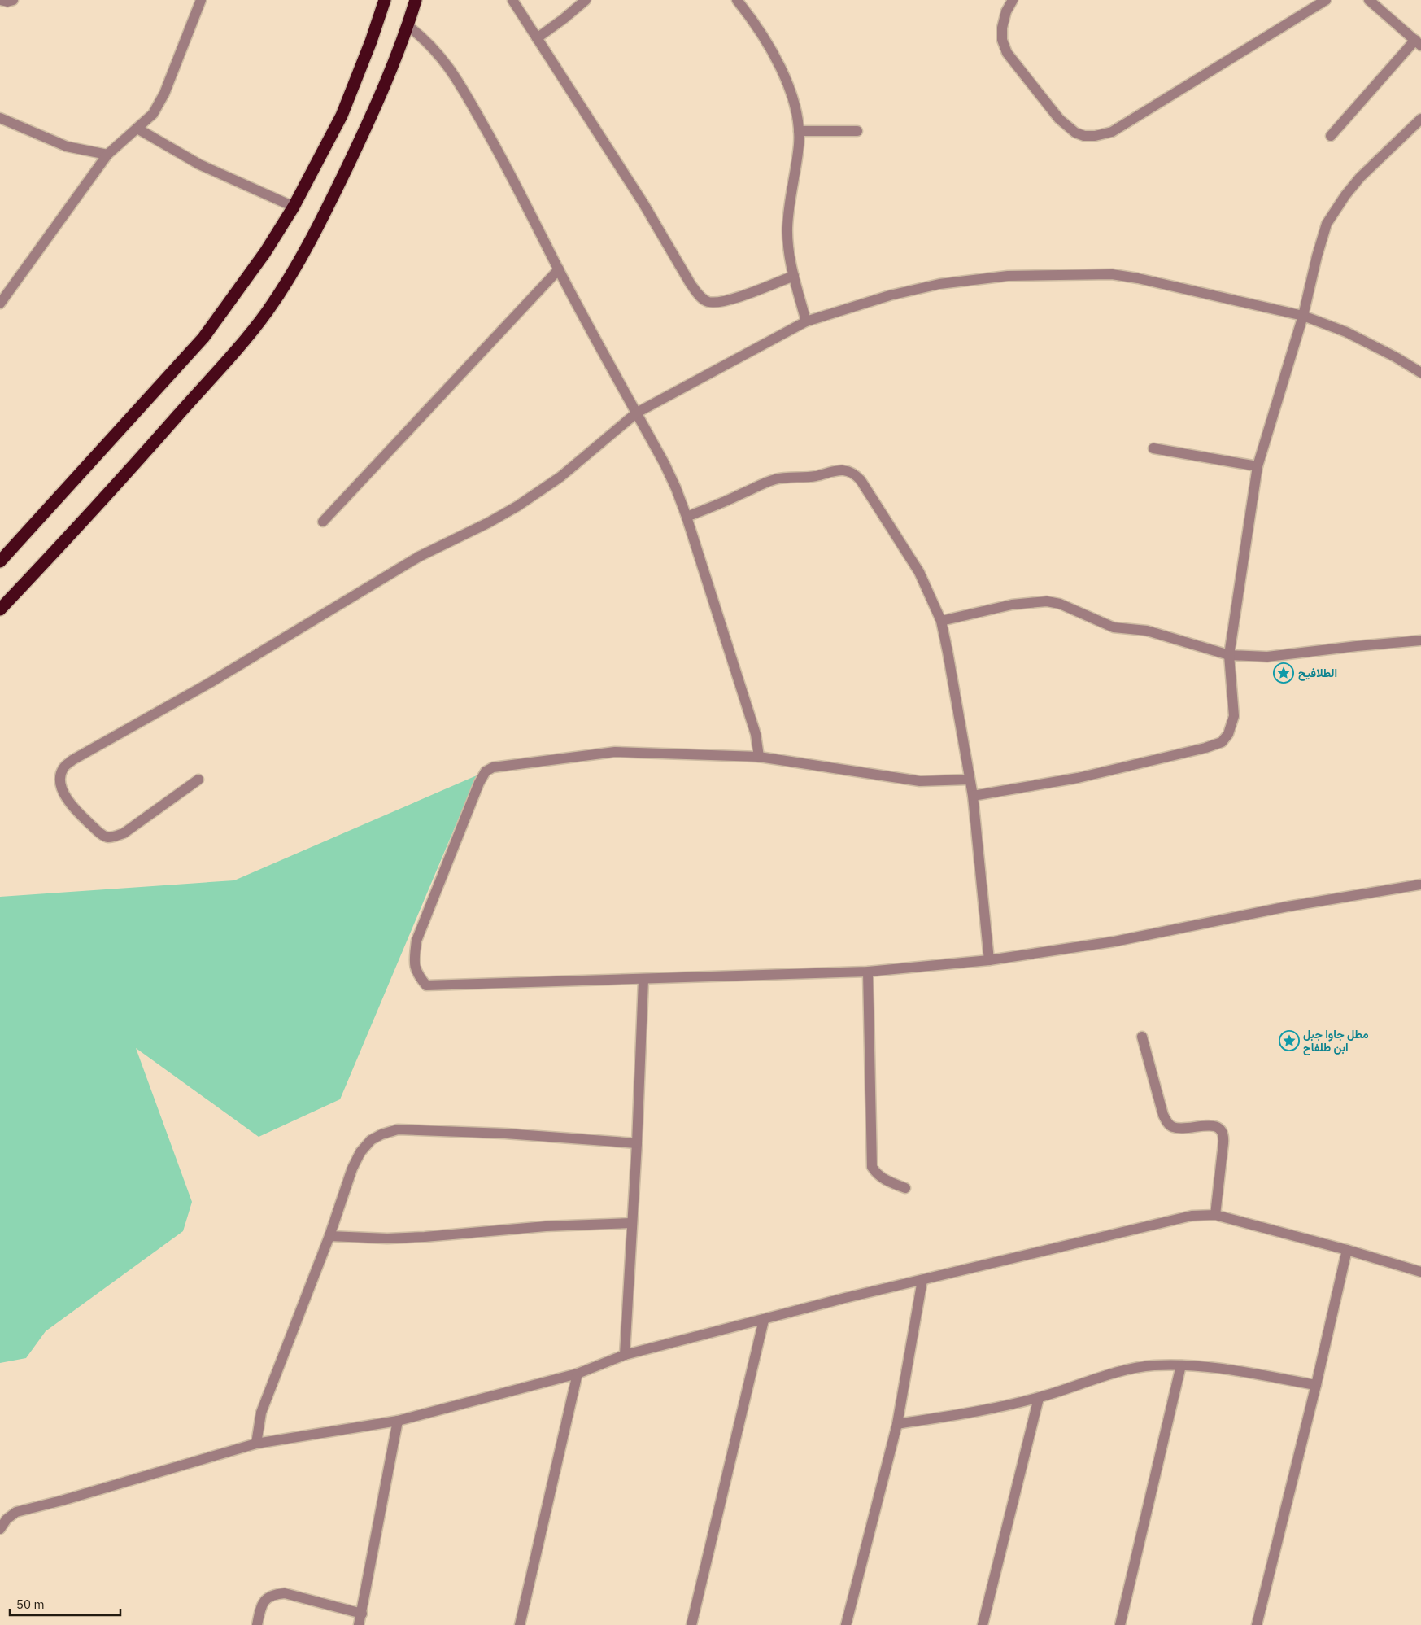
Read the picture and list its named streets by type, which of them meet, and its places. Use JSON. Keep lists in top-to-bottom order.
{
  "places": {
    "place": ["الطلافيح", "مطل جاوا جبل ابن طلفاح"]
  },
  "scale_bar": "50 m"
}
